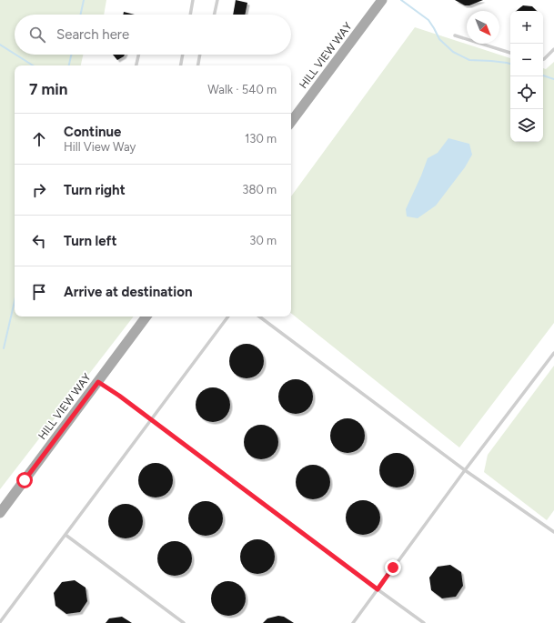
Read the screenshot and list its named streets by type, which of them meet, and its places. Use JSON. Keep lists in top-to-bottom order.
{
  "streets": {
    "main road": ["HILL VIEW WAY"]
  },
  "north": "bottom right",
  "page": {
    "map_buttons": ["+", "−"],
    "search": "Search here",
    "heading": ["7 min", "Walk · 540 m"],
    "list": [
      ["Continue", "Hill View Way", "130 m"],
      ["Turn right", "380 m"],
      ["Turn left", "30 m"],
      "Arrive at destination"
    ]
  }
}
